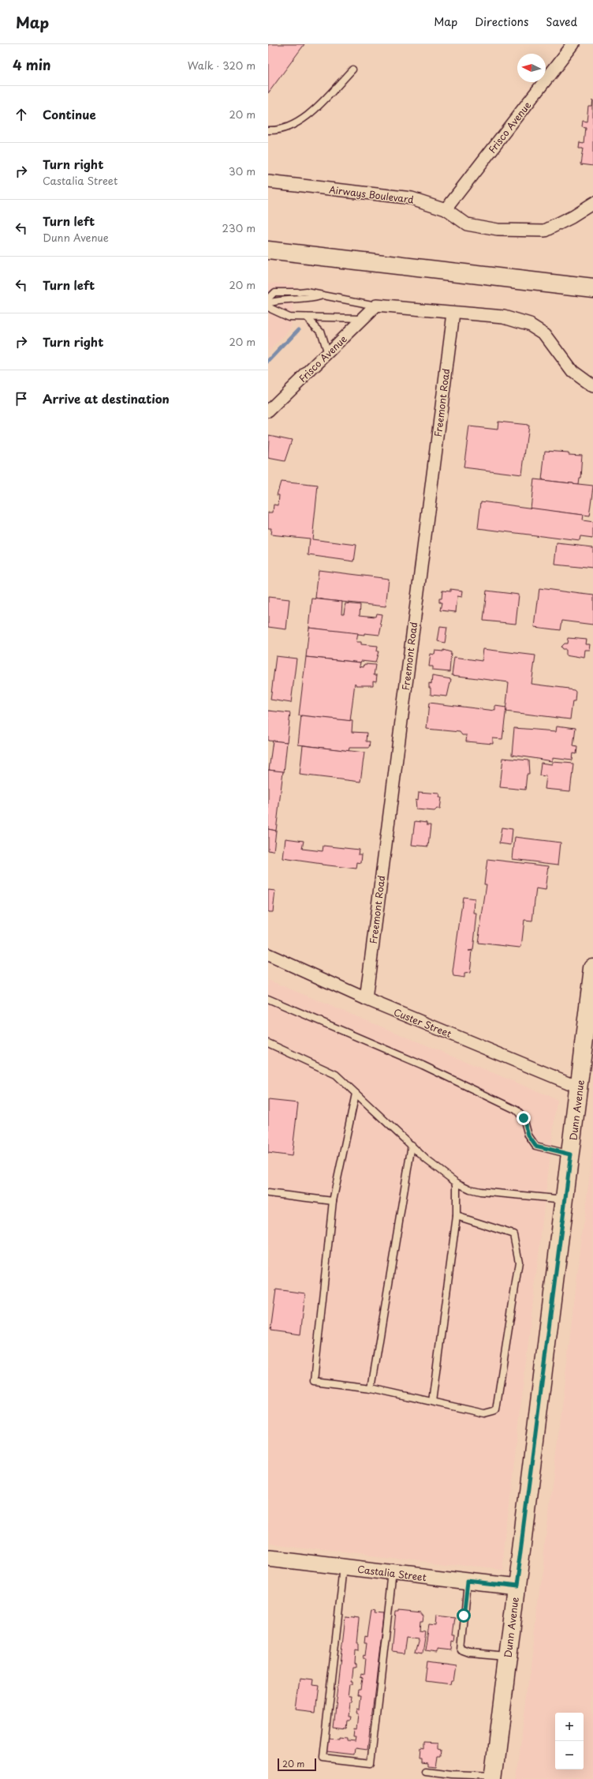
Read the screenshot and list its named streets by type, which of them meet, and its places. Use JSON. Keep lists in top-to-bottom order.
{
  "streets": {
    "main road": ["Dunn Avenue"],
    "street": [
      "Frisco Avenue",
      "Airways Boulevard",
      "Freemont Road",
      "Custer Street",
      "Castalia Street"
    ]
  },
  "crossings": [
    ["Frisco Avenue", "Airways Boulevard"],
    ["Freemont Road", "Custer Street"],
    ["Custer Street", "Dunn Avenue"],
    ["Dunn Avenue", "Castalia Street"]
  ],
  "scale_bar": "20 m",
  "north": "left",
  "page": {
    "header": "Map",
    "nav": ["Map", "Directions", "Saved"],
    "heading": ["4 min", "Walk · 320 m"],
    "list": [
      ["Continue", "20 m"],
      ["Turn right", "Castalia Street", "30 m"],
      ["Turn left", "Dunn Avenue", "230 m"],
      ["Turn left", "20 m"],
      ["Turn right", "20 m"],
      "Arrive at destination"
    ],
    "map_buttons": ["+", "−"],
    "scale": "20 m"
  }
}
